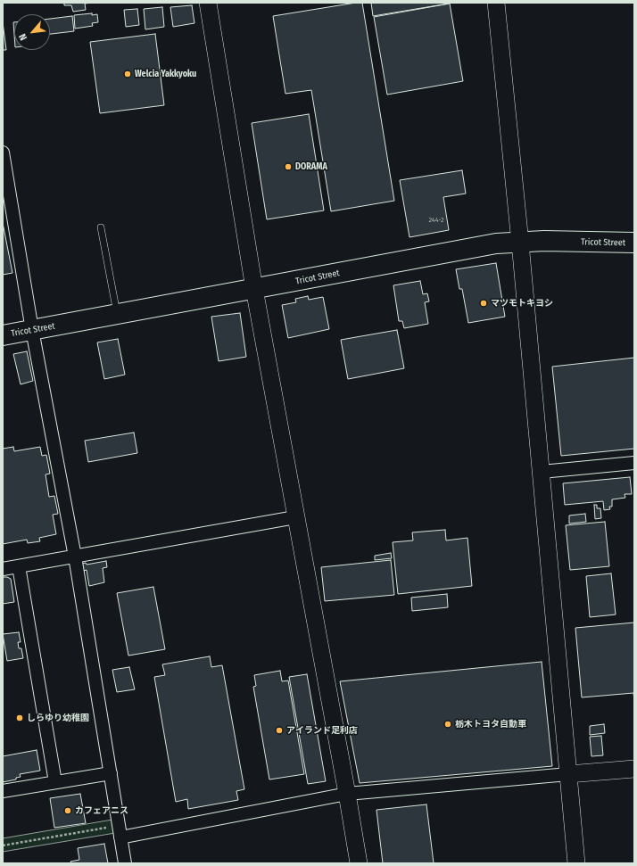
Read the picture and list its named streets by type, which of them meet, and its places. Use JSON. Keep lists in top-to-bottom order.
{
  "streets": {
    "highway": ["Tricot Street"]
  },
  "places": [
    "Welcia Yakkyoku",
    "DORAMA",
    "マツモトキヨシ",
    "しらゆり幼稚園",
    "栃木トヨタ自動車",
    "アイランド足利店",
    "カフェアニス"
  ],
  "house_numbers": ["244-2"],
  "north": "bottom left"
}
